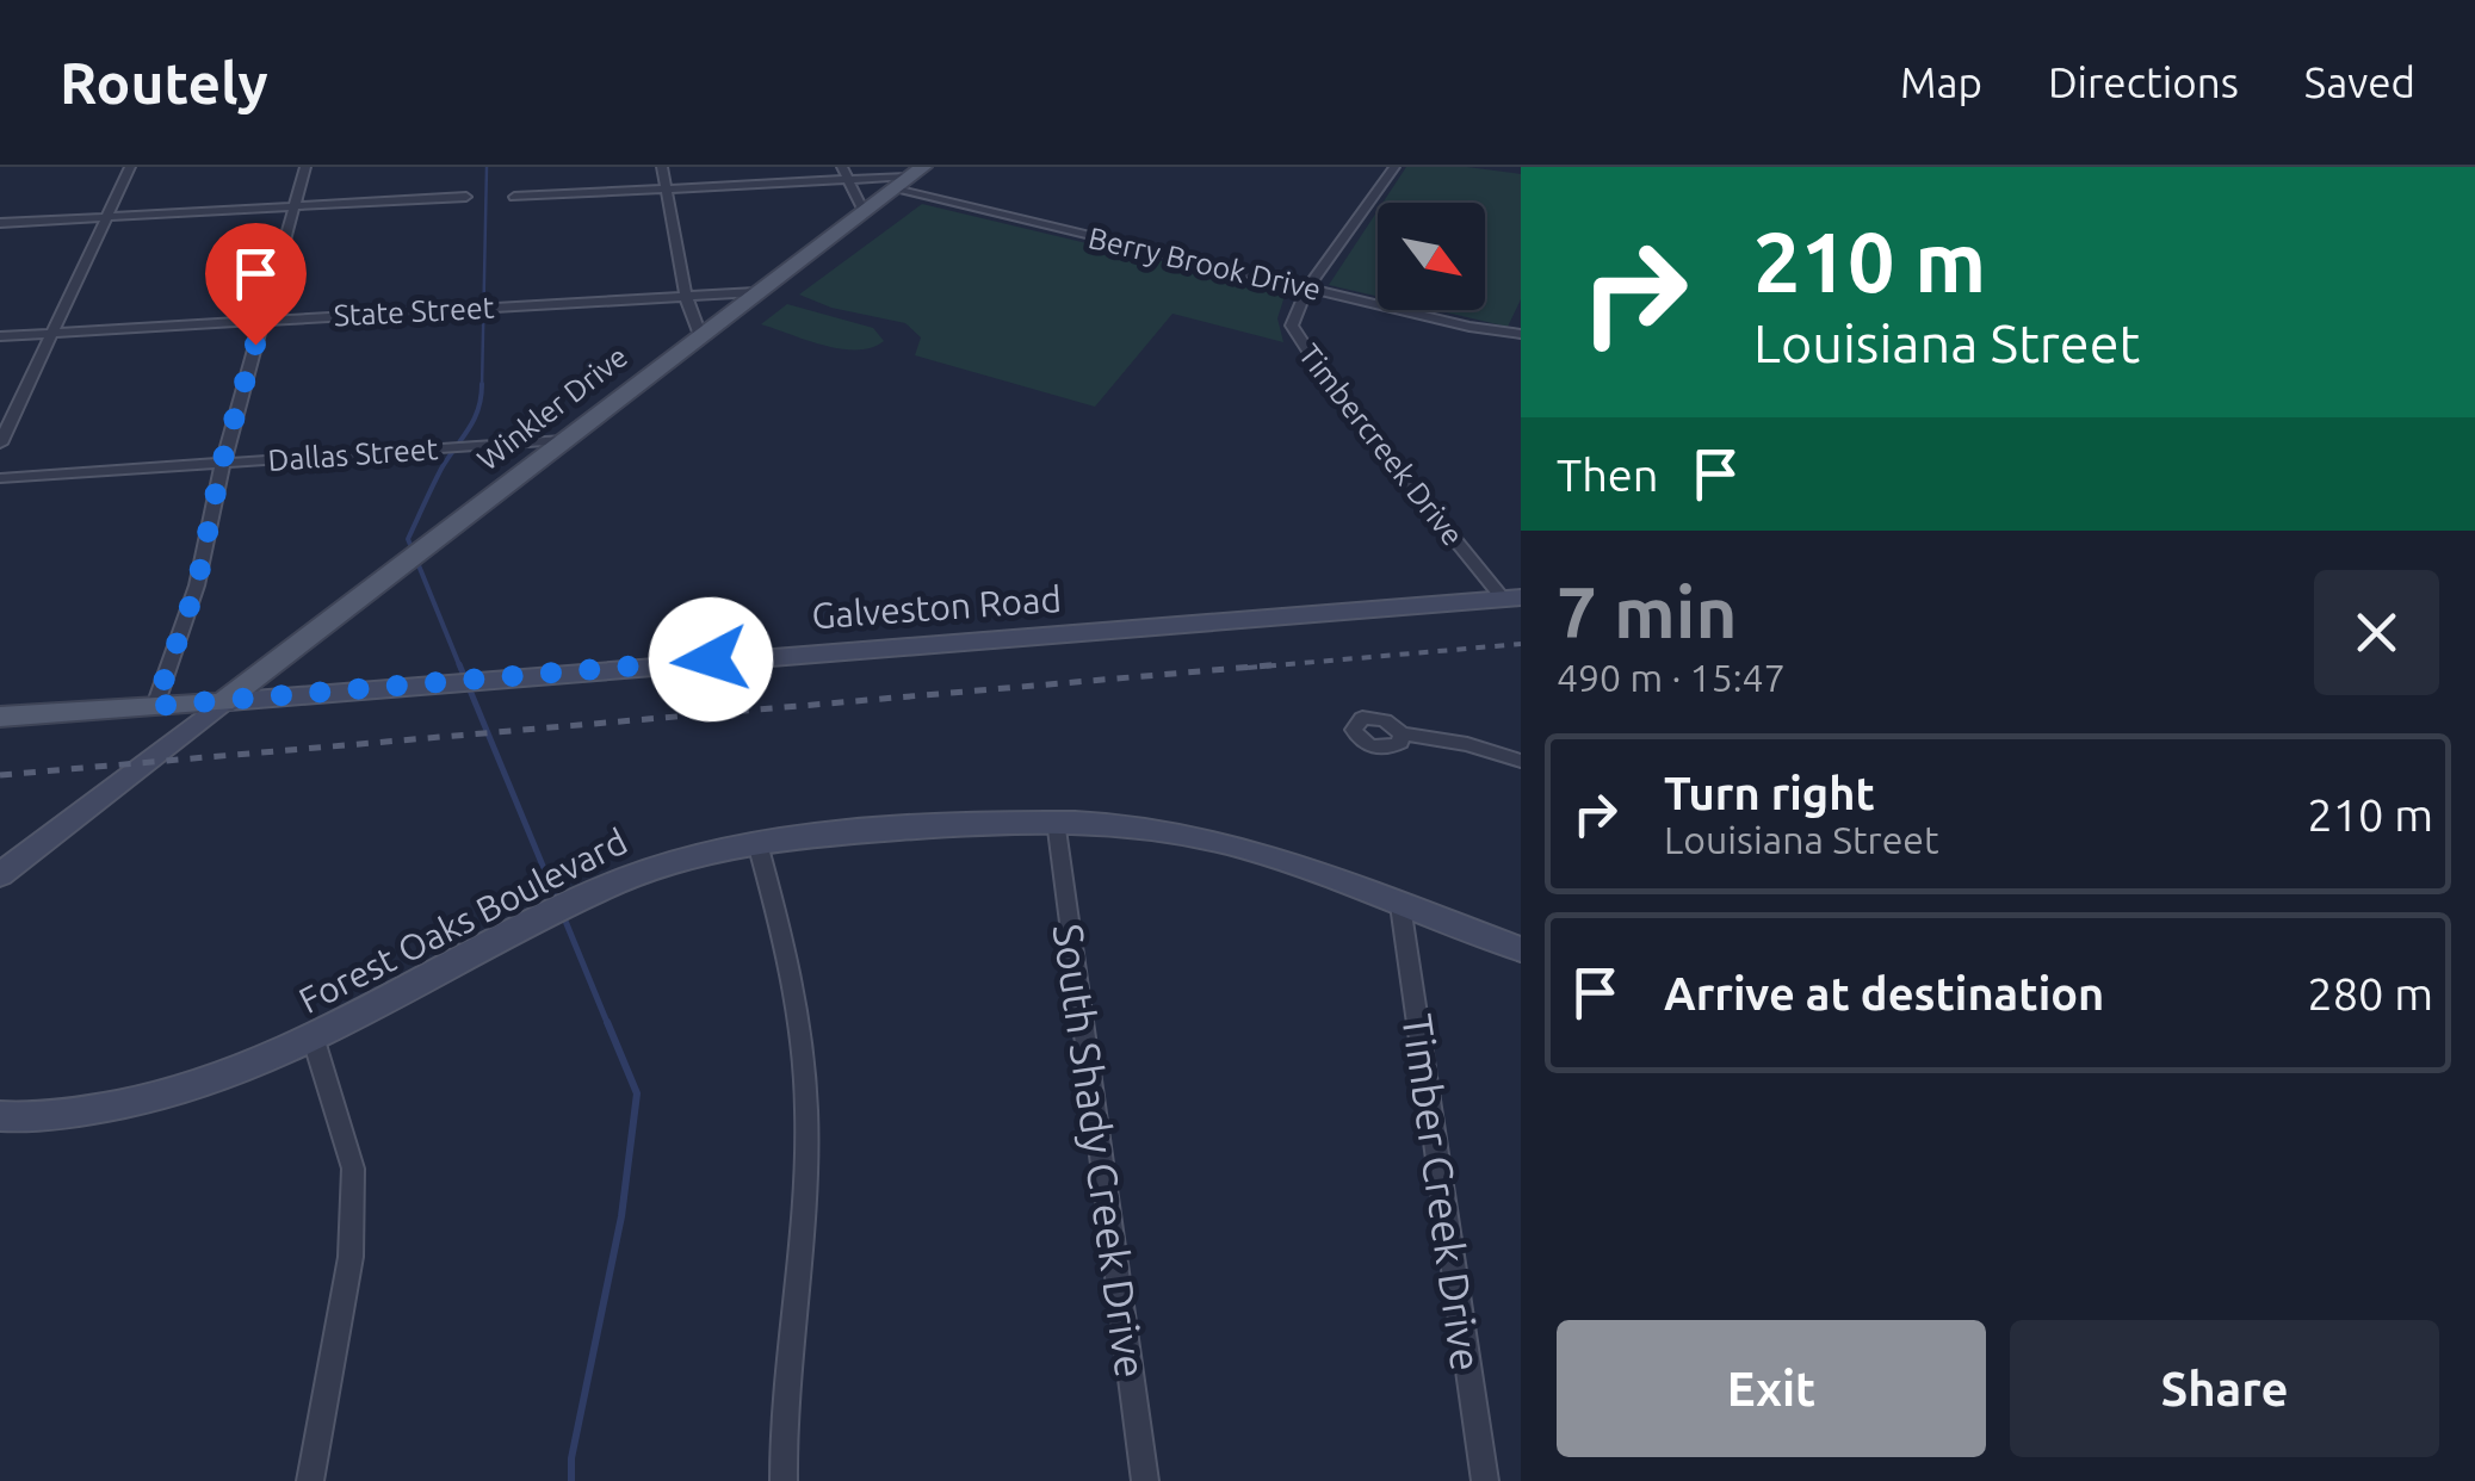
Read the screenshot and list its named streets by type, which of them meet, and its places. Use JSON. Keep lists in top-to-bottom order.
{
  "streets": {
    "main road": ["Winkler Drive", "Galveston Road", "Forest Oaks Boulevard"],
    "street": [
      "Berry Brook Drive",
      "State Street",
      "Timbercreek Drive",
      "Dallas Street",
      "South Shady Creek Drive",
      "Timber Creek Drive"
    ]
  },
  "crossings": [
    ["Berry Brook Drive", "Winkler Drive"],
    ["Berry Brook Drive", "Timbercreek Drive"],
    ["State Street", "Winkler Drive"],
    ["Winkler Drive", "Dallas Street"],
    ["Winkler Drive", "Galveston Road"],
    ["Timbercreek Drive", "Galveston Road"],
    ["Forest Oaks Boulevard", "South Shady Creek Drive"],
    ["Forest Oaks Boulevard", "Timber Creek Drive"]
  ],
  "north": "bottom right",
  "page": {
    "header": "Routely",
    "nav": ["Map", "Directions", "Saved"],
    "turn": ["210 m", "Louisiana Street"],
    "then": "Then",
    "heading": ["7 min", "490 m · 15:47"],
    "list": [
      {
        "name": "Turn right",
        "note": "Louisiana Street",
        "value": "210 m"
      },
      {
        "name": "Arrive at destination",
        "value": "280 m"
      }
    ],
    "buttons": ["Exit", "Share"]
  }
}
